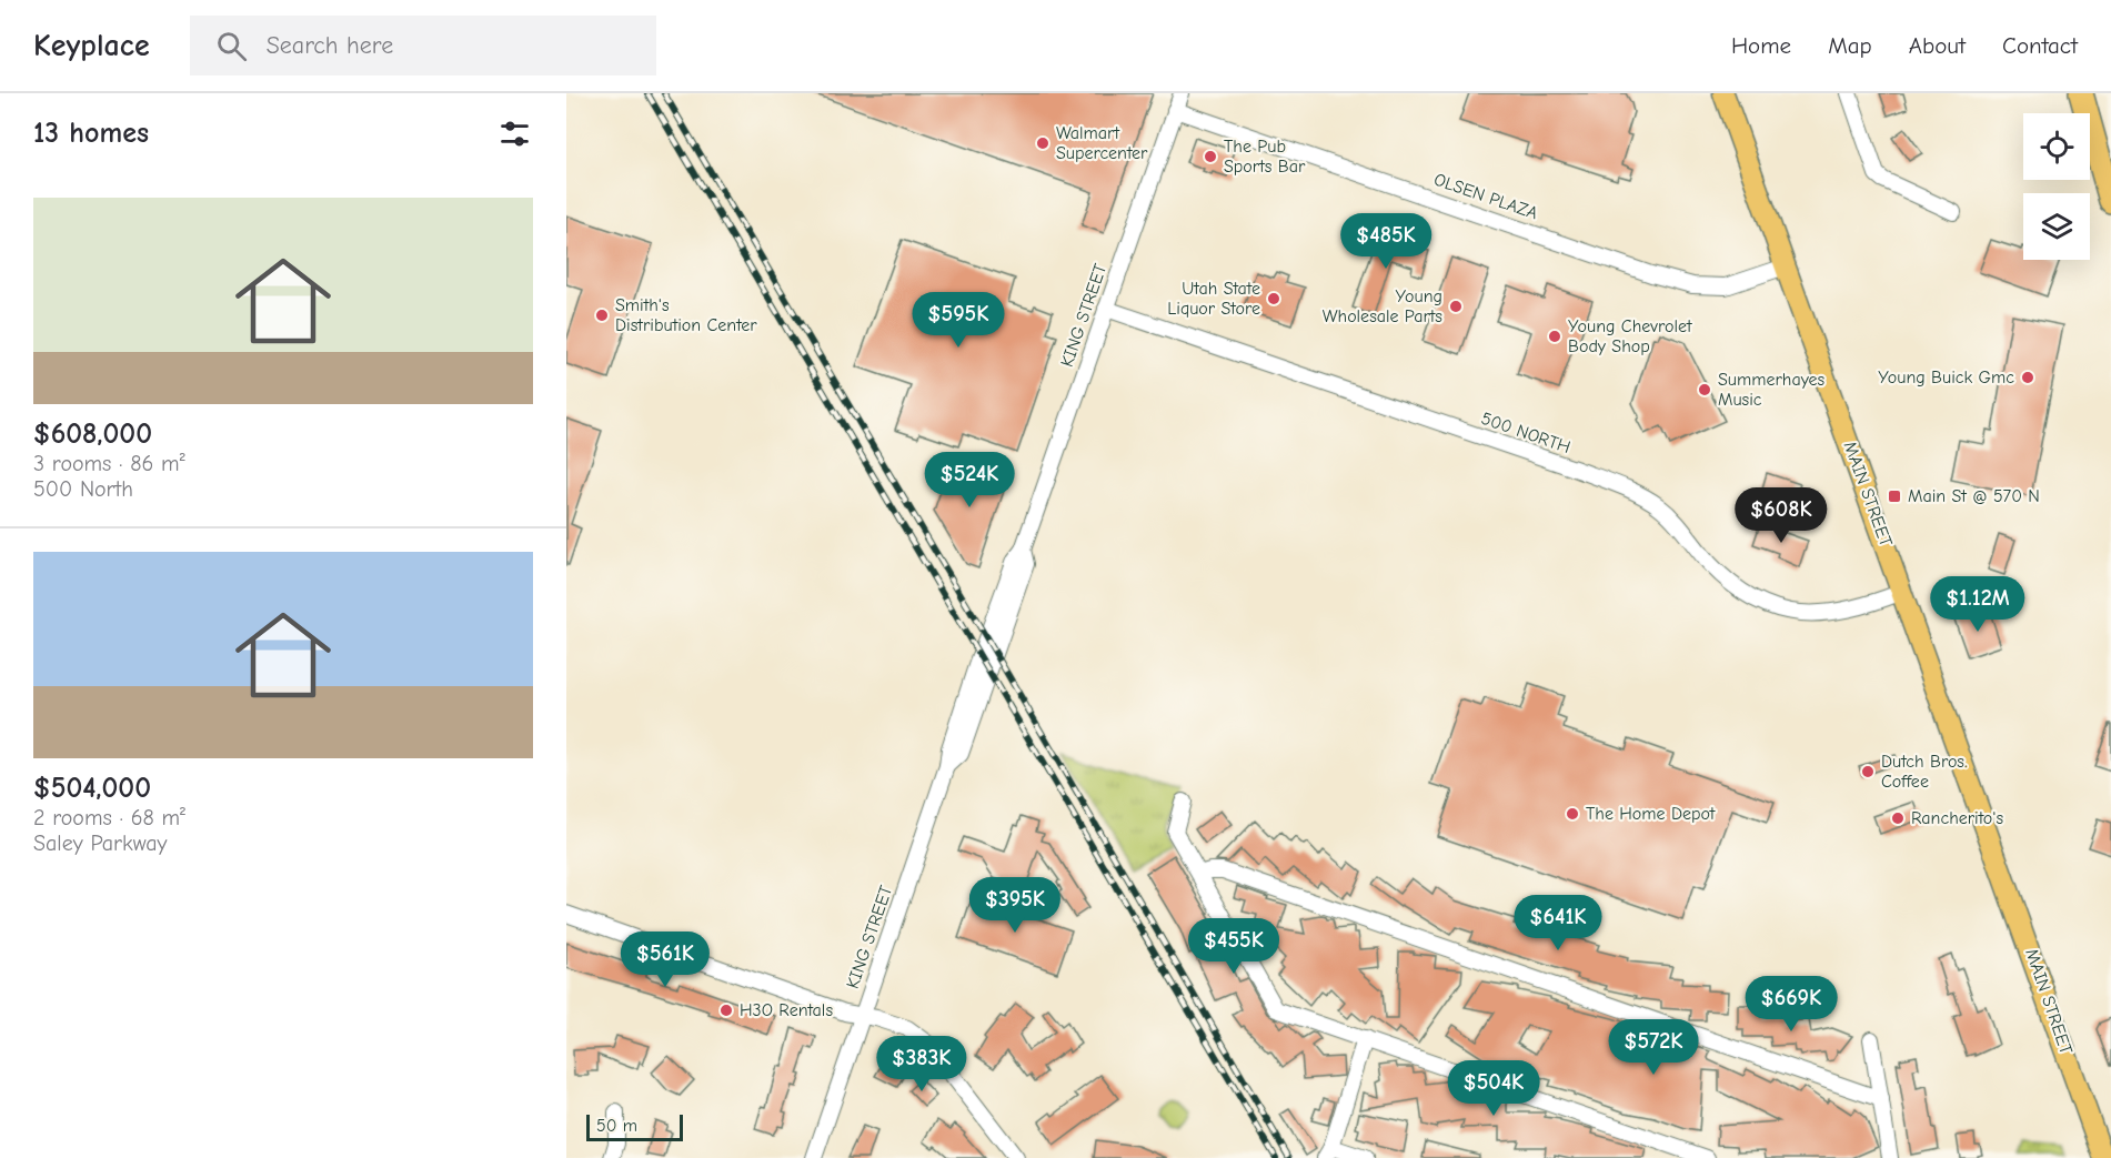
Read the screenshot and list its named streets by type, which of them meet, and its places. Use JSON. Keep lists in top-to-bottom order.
{
  "streets": {
    "main road": ["MAIN STREET"],
    "street": ["OLSEN PLAZA", "KING STREET", "500 NORTH"]
  },
  "crossings": [
    ["OLSEN PLAZA", "KING STREET"],
    ["OLSEN PLAZA", "MAIN STREET"],
    ["KING STREET", "500 NORTH"],
    ["500 NORTH", "MAIN STREET"]
  ],
  "places": {
    "other": [
      "Walmart Supercenter",
      "The Pub Sports Bar",
      "Utah State Liquor Store",
      "Young Wholesale Parts",
      "Smith's Distribution Center",
      "Young Chevrolet Body Shop",
      "Young Buick Gmc",
      "Summerhayes Music",
      "Dutch Bros. Coffee",
      "The Home Depot",
      "Rancherito's",
      "H3O Rentals"
    ],
    "transit": ["Main St @ 570 N"]
  },
  "scale_bar": "50 m",
  "page": {
    "header": "Keyplace",
    "search": "Search here",
    "nav": [
      "Home",
      "Map",
      "About",
      "Contact"
    ],
    "heading": "13 homes",
    "list": [
      {
        "name": "$608,000",
        "note": "3 rooms · 86 m² · 500 North"
      },
      {
        "name": "$504,000",
        "note": "2 rooms · 68 m² · Saley Parkway"
      }
    ],
    "price": [
      "$485K",
      "$595K",
      "$524K",
      "$608K",
      "$1.12M",
      "$395K",
      "$641K",
      "$455K",
      "$561K",
      "$669K",
      "$572K",
      "$383K",
      "$504K"
    ],
    "scale": "50 m"
  }
}
